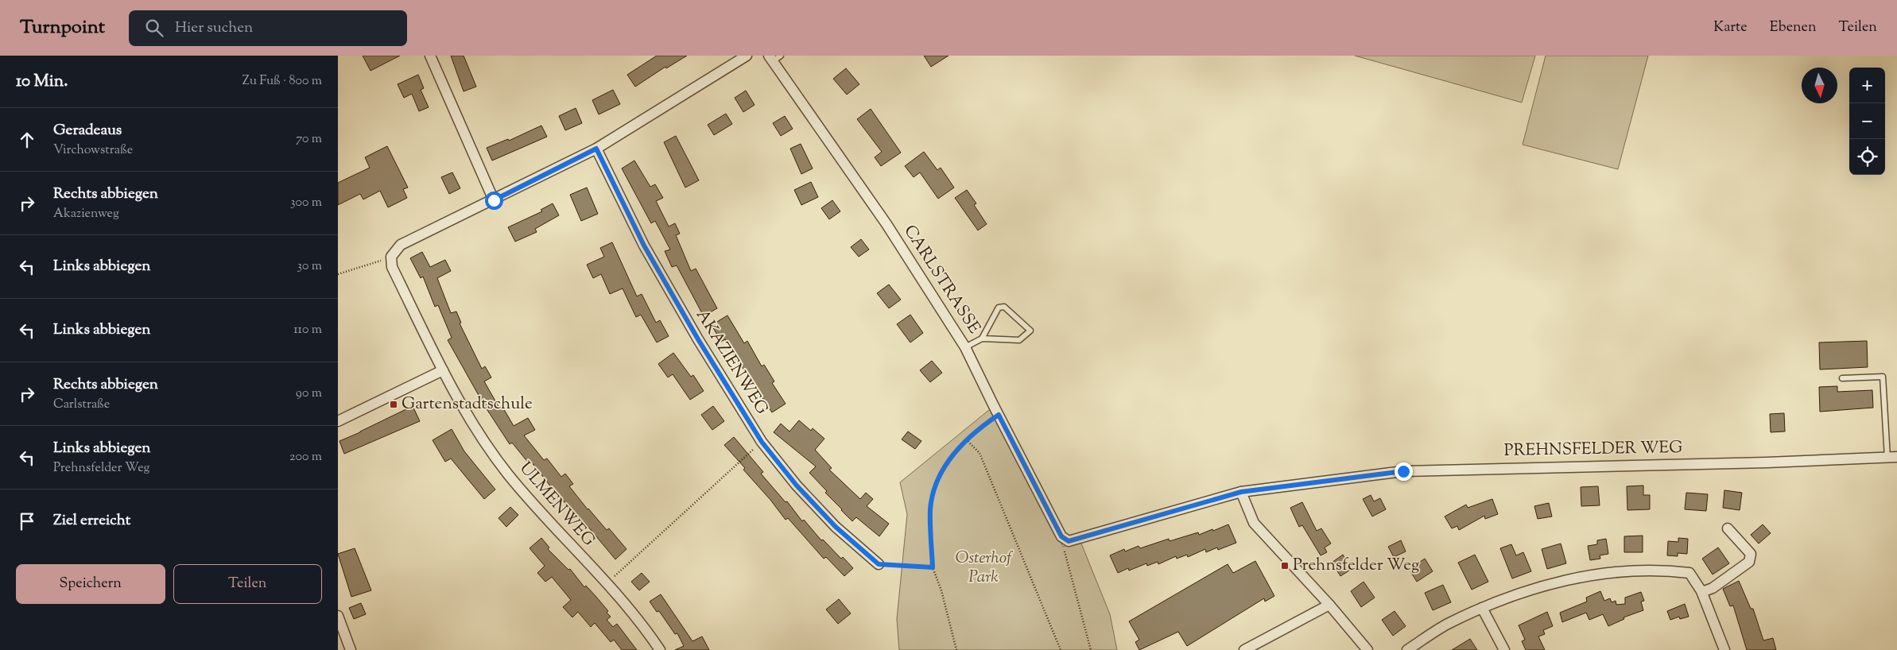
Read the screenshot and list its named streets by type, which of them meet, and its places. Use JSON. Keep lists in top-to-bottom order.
{
  "streets": {
    "street": [
      "CARLSTRASSE",
      "AKAZIENWEG",
      "PREHNSFELDER WEG",
      "ULMENWEG"
    ]
  },
  "crossings": [
    ["CARLSTRASSE", "PREHNSFELDER WEG"]
  ],
  "parks": ["Osterhof Park"],
  "places": {
    "transit": ["Gartenstadtschule", "Prehnsfelder Weg"]
  },
  "north": "bottom",
  "page": {
    "header": "Turnpoint",
    "search": "Hier suchen",
    "nav": ["Karte", "Ebenen", "Teilen"],
    "heading": ["10 Min.", "Zu Fuß · 800 m"],
    "map_buttons": ["+", "−"],
    "list": [
      ["Geradeaus", "Virchowstraße", "70 m"],
      ["Rechts abbiegen", "Akazienweg", "300 m"],
      ["Links abbiegen", "30 m"],
      ["Links abbiegen", "110 m"],
      ["Rechts abbiegen", "Carlstraße", "90 m"],
      ["Links abbiegen", "Prehnsfelder Weg", "200 m"],
      "Ziel erreicht"
    ],
    "buttons": ["Speichern", "Teilen"]
  }
}
